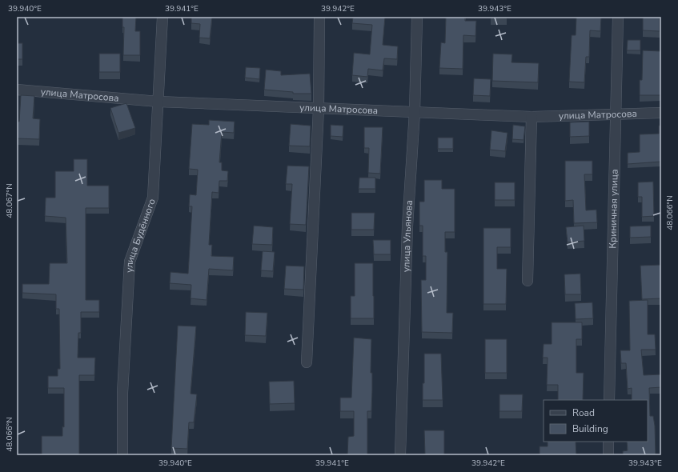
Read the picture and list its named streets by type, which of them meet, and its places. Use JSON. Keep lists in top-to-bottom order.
{
  "streets": {
    "street": [
      "улица Матросова",
      "Криничная улица",
      "улица Будённого",
      "улица Ульянова"
    ]
  },
  "crossings": [
    ["улица Матросова", "Криничная улица"],
    ["улица Матросова", "улица Будённого"],
    ["улица Матросова", "улица Ульянова"]
  ],
  "legend": ["Road", "Building"],
  "coordinates": [
    "39.940°E",
    "39.941°E",
    "39.942°E",
    "39.943°E",
    "48.067°N",
    "48.066°N"
  ]
}
